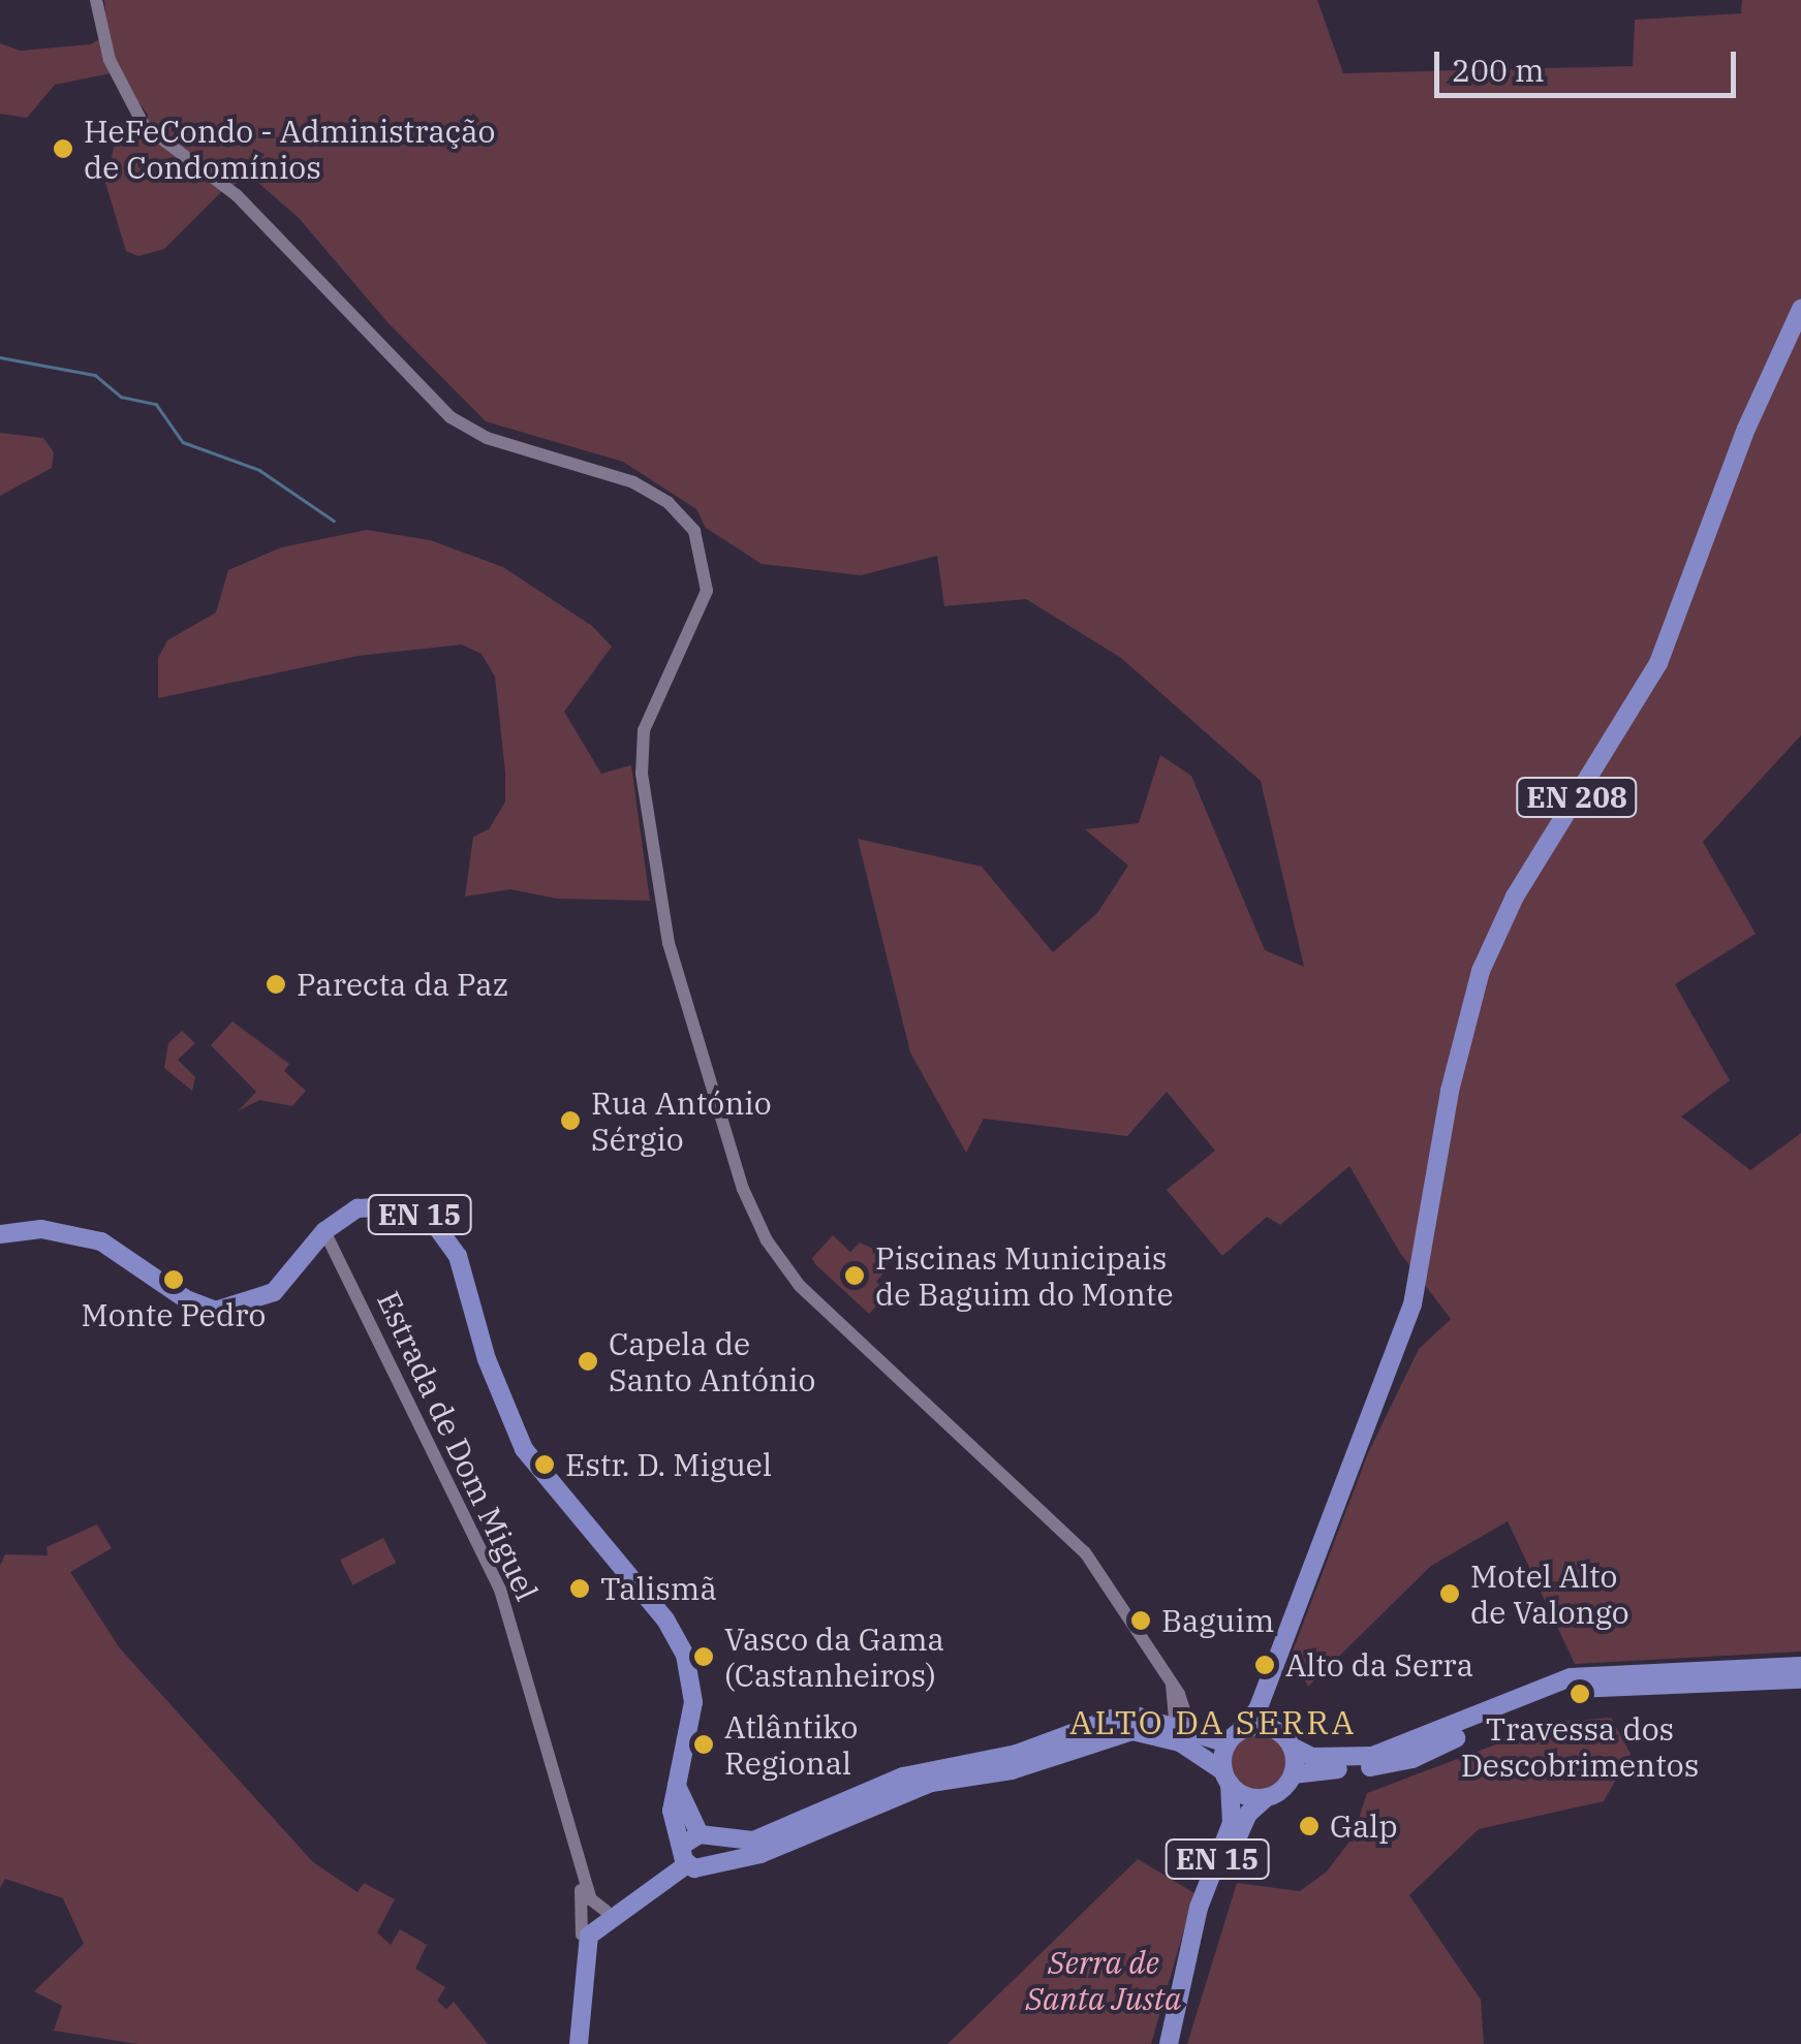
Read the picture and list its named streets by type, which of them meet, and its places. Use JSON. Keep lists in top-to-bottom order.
{
  "streets": {
    "main road": ["EN 208", "EN 15", "Estrada de Dom Miguel"]
  },
  "crossings": [
    ["EN 208", "EN 15"],
    ["EN 15", "Estrada de Dom Miguel"]
  ],
  "districts": ["ALTO DA SERRA"],
  "parks": ["Serra de Santa Justa"],
  "places": [
    "HeFeCondo - Administração de Condomínios",
    "Parecta da Paz",
    "Rua António Sérgio",
    "Piscinas Municipais de Baguim do Monte",
    "Monte Pedro",
    "Capela de Santo António",
    "Estr. D. Miguel",
    "Talismã",
    "Motel Alto de Valongo",
    "Baguim",
    "Vasco da Gama (Castanheiros)",
    "Alto da Serra",
    "Travessa dos Descobrimentos",
    "Atlântiko Regional",
    "Galp"
  ],
  "scale_bar": "200 m"
}
